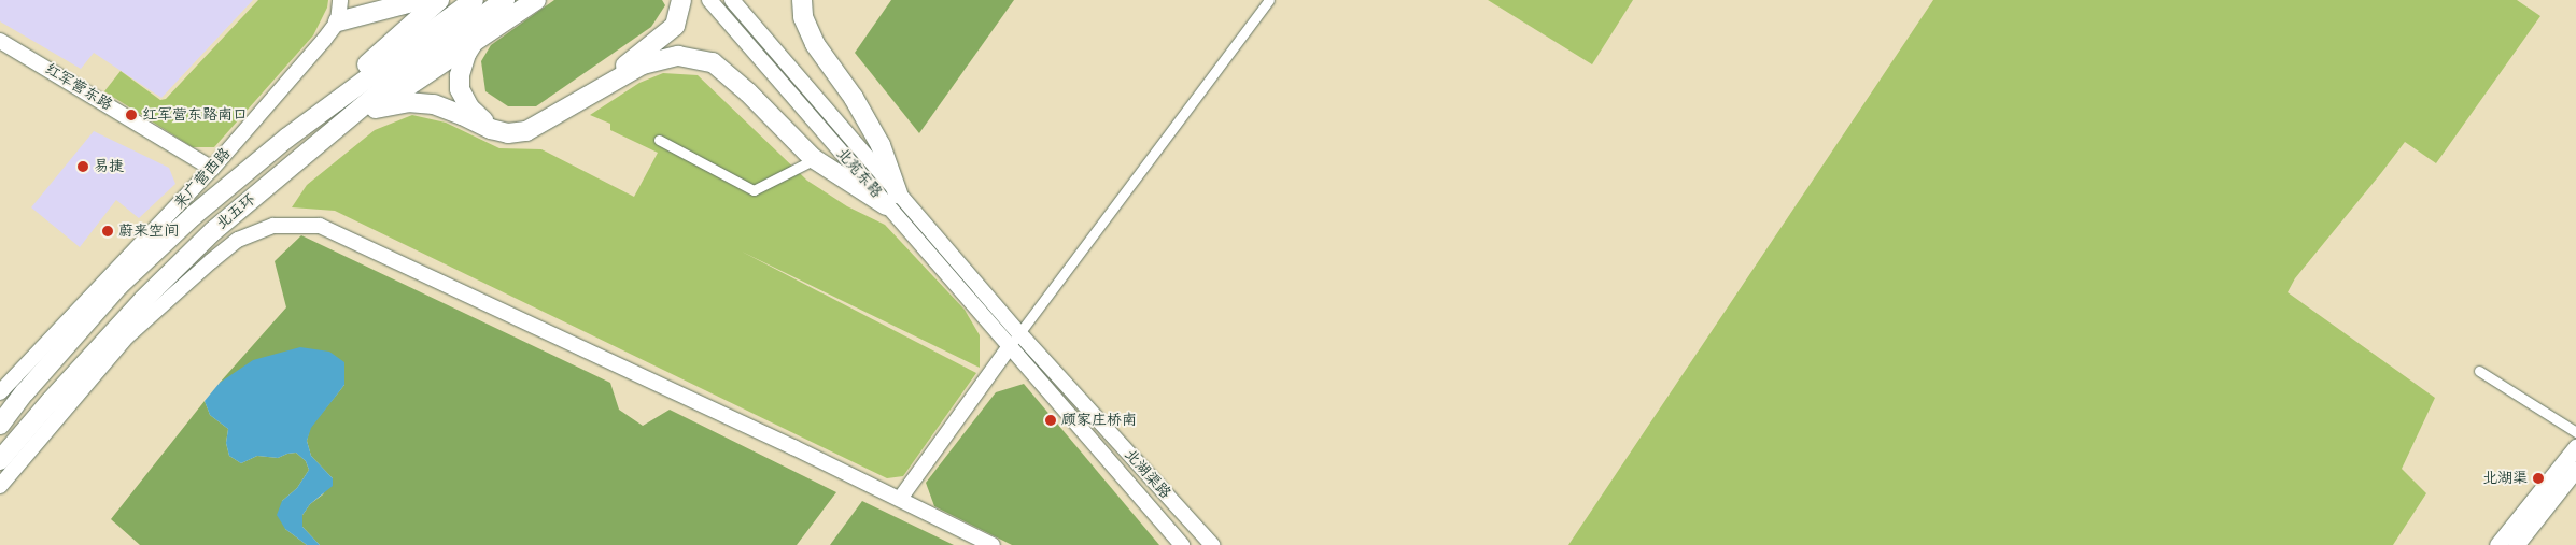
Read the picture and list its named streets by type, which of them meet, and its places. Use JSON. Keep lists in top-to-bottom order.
{
  "streets": {
    "highway": ["北五环"],
    "street": [
      "红军营东路",
      "北苑东路",
      "来广营西路",
      "北湖渠路"
    ]
  },
  "crossings": [
    ["红军营东路", "来广营西路"],
    ["北苑东路", "北湖渠路"]
  ],
  "places": [
    "红军营东路南口",
    "易捷",
    "蔚来空间",
    "顾家庄桥南",
    "北湖渠"
  ]
}
